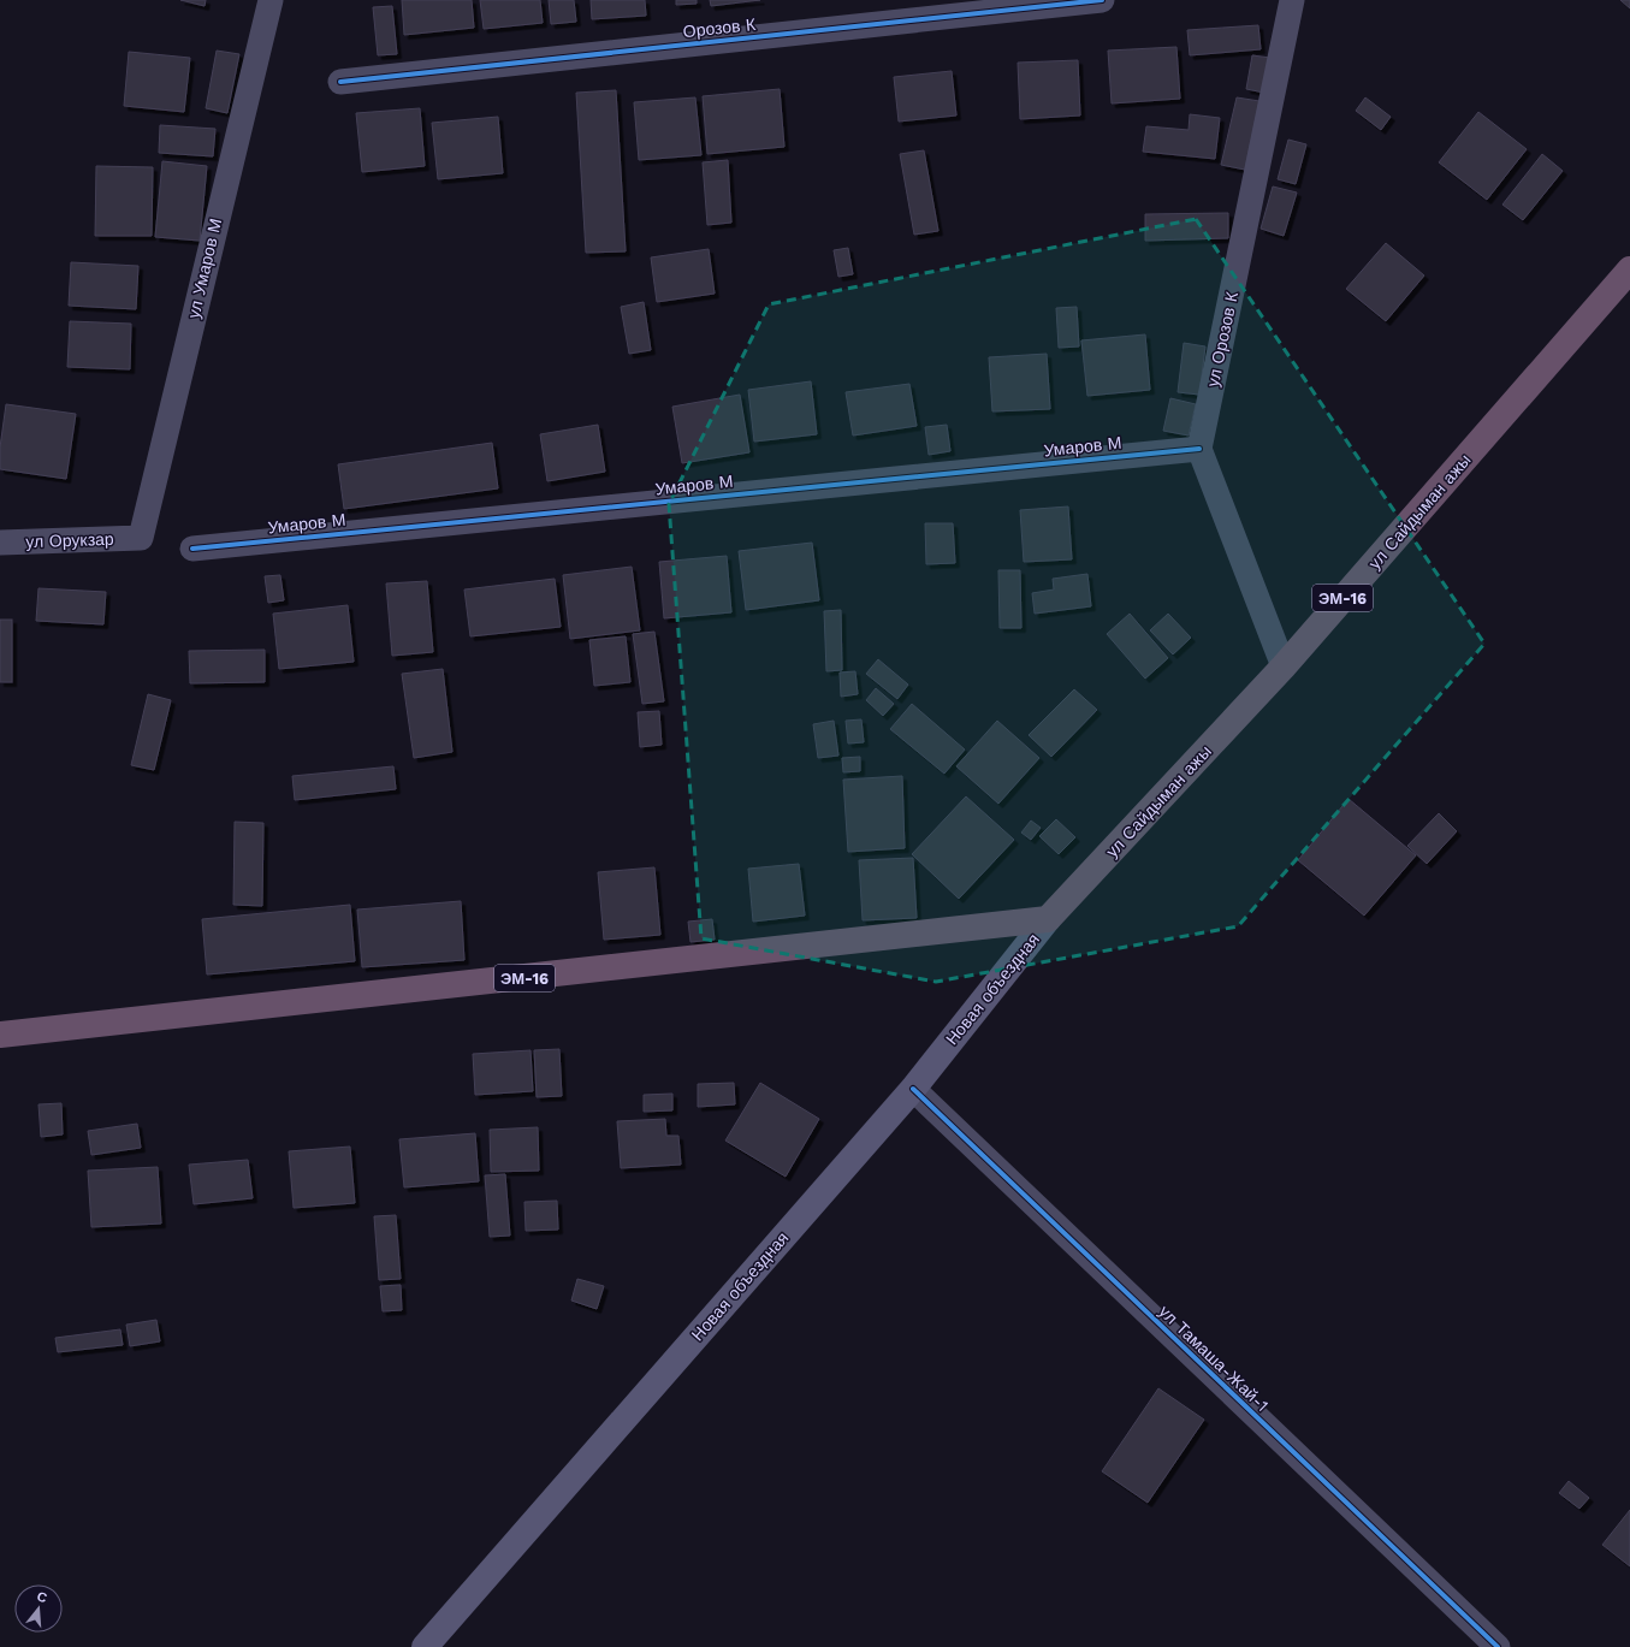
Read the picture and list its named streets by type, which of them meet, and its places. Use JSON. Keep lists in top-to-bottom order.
{
  "streets": {
    "highway": ["ул Сайдыман ажы", "ЭМ-16"],
    "main road": ["Новая объездная"],
    "street": [
      "Орозов К",
      "ул Умаров М",
      "ул Орозов К",
      "Умаров М",
      "ул Орукзар",
      "ул Тамаша-Жай-1"
    ]
  },
  "crossings": [
    ["ул Умаров М", "ул Орукзар"],
    ["ул Орозов К", "Умаров М"],
    ["ул Сайдыман ажы", "ЭМ-16"],
    ["ул Сайдыман ажы", "Новая объездная"],
    ["ЭМ-16", "Новая объездная"],
    ["Новая объездная", "ул Тамаша-Жай-1"]
  ],
  "north": "top"
}
